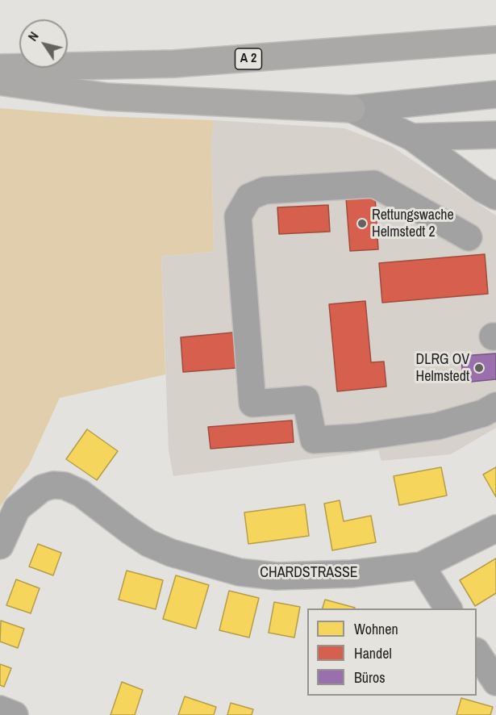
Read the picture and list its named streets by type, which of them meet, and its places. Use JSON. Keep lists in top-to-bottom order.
{
  "streets": {
    "highway": ["A 2"],
    "street": ["CHARDSTRASSE"]
  },
  "places": ["Rettungswache Helmstedt 2", "DLRG OV Helmstedt"],
  "legend": ["Wohnen", "Handel", "Büros"],
  "north": "top left"
}
